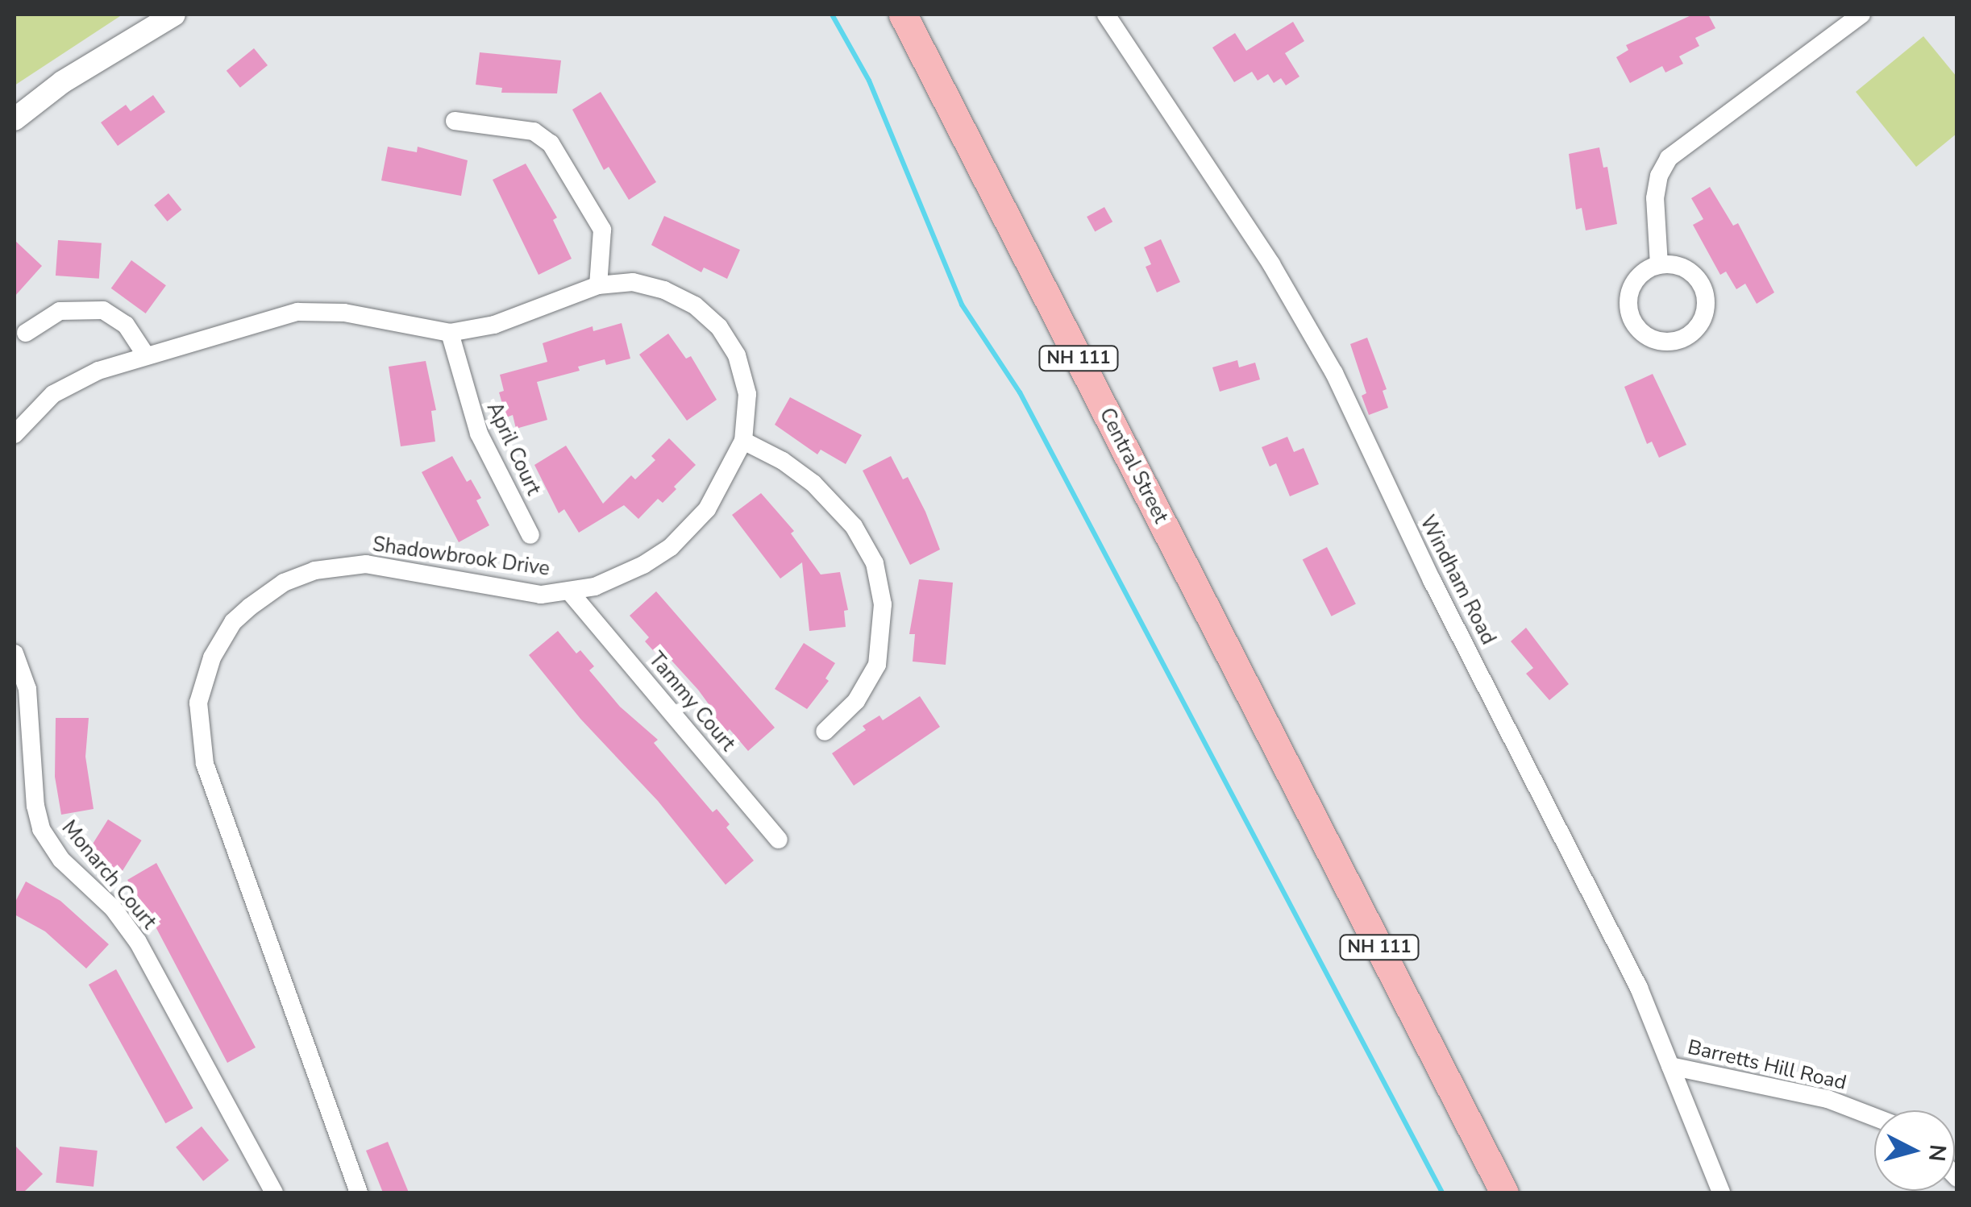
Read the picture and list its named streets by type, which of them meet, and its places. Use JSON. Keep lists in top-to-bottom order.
{
  "streets": {
    "main road": ["NH 111", "Central Street"],
    "street": [
      "April Court",
      "Shadowbrook Drive",
      "Windham Road",
      "Tammy Court",
      "Monarch Court",
      "Barretts Hill Road"
    ]
  },
  "crossings": [
    ["April Court", "Shadowbrook Drive"],
    ["Shadowbrook Drive", "Tammy Court"],
    ["Windham Road", "Barretts Hill Road"]
  ],
  "north": "right"
}
